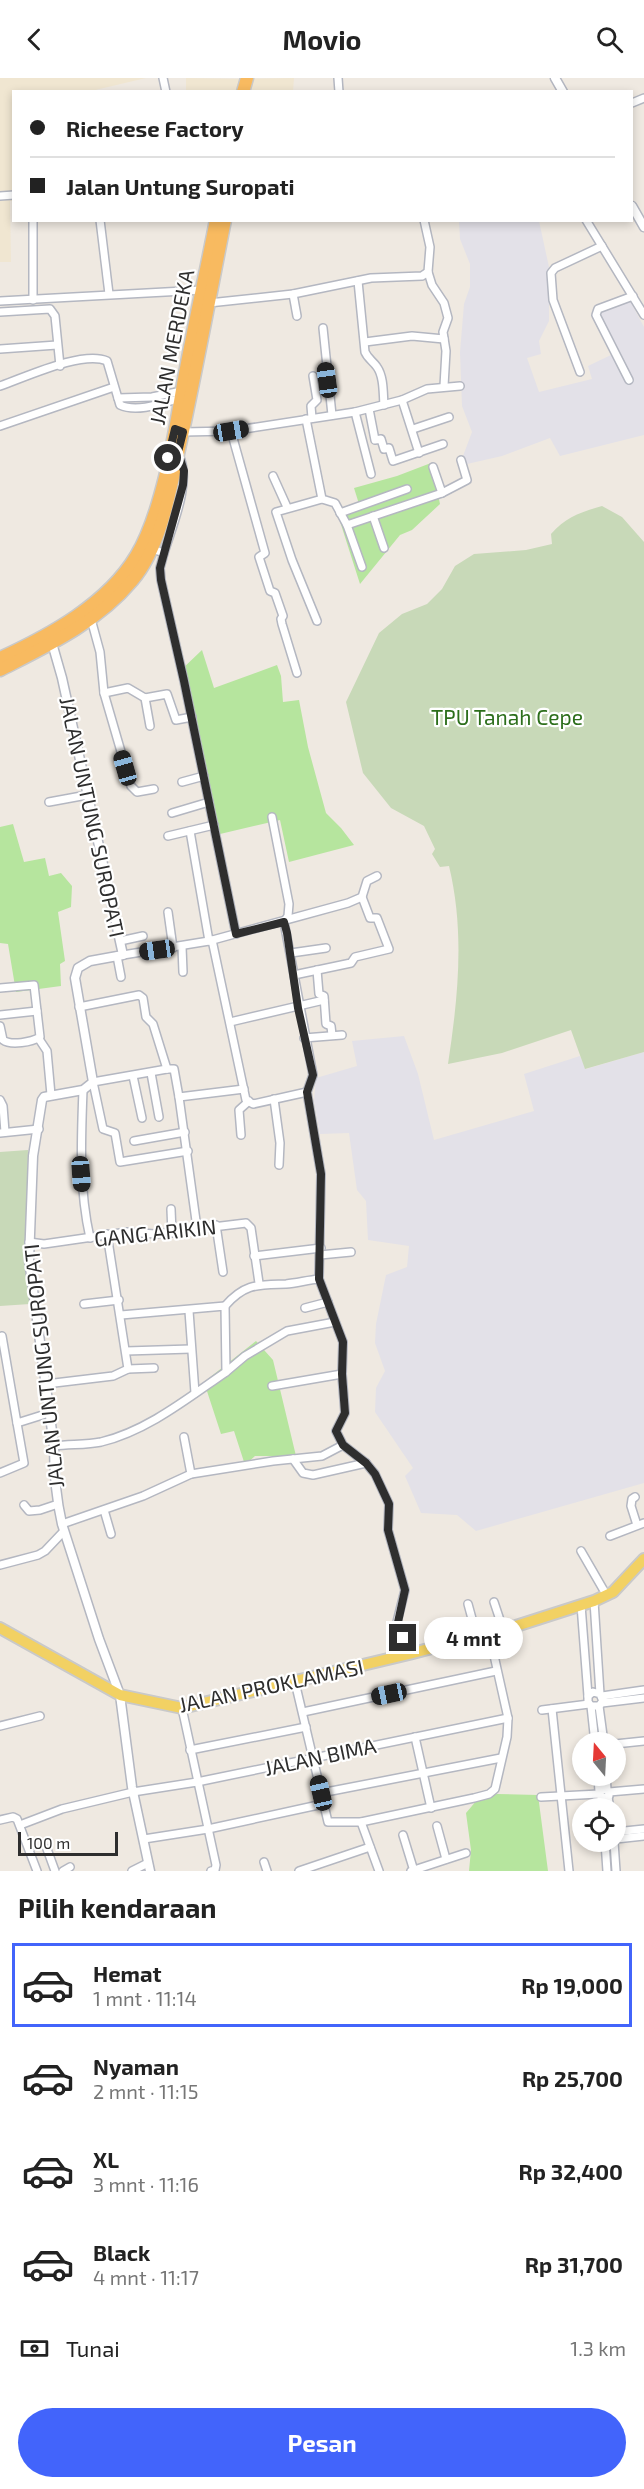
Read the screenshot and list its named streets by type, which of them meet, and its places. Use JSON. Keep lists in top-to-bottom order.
{
  "streets": {
    "highway": ["JALAN MERDEKA"],
    "main road": ["JALAN PROKLAMASI"],
    "street": ["JALAN UNTUNG SUROPATI", "GANG ARIKIN", "JALAN BIMA"]
  },
  "crossings": [
    ["JALAN UNTUNG SUROPATI", "GANG ARIKIN"],
    ["JALAN UNTUNG SUROPATI", "JALAN PROKLAMASI"],
    ["JALAN UNTUNG SUROPATI", "JALAN BIMA"]
  ],
  "parks": ["TPU Tanah Cepe"],
  "scale_bar": "100 m",
  "north": "top",
  "page": {
    "header": "Movio",
    "banner": ["Richeese Factory", "Jalan Untung Suropati"],
    "bubble": "4 mnt",
    "scale": "100 m",
    "heading": "Pilih kendaraan",
    "list": [
      {
        "name": "Hemat",
        "note": "1 mnt · 11:14",
        "value": "Rp 19,000"
      },
      {
        "name": "Nyaman",
        "note": "2 mnt · 11:15",
        "value": "Rp 25,700"
      },
      {
        "name": "XL",
        "note": "3 mnt · 11:16",
        "value": "Rp 32,400"
      },
      {
        "name": "Black",
        "note": "4 mnt · 11:17",
        "value": "Rp 31,700"
      }
    ],
    "pay": ["Tunai", "1.3 km"],
    "buttons": "Pesan"
  }
}
